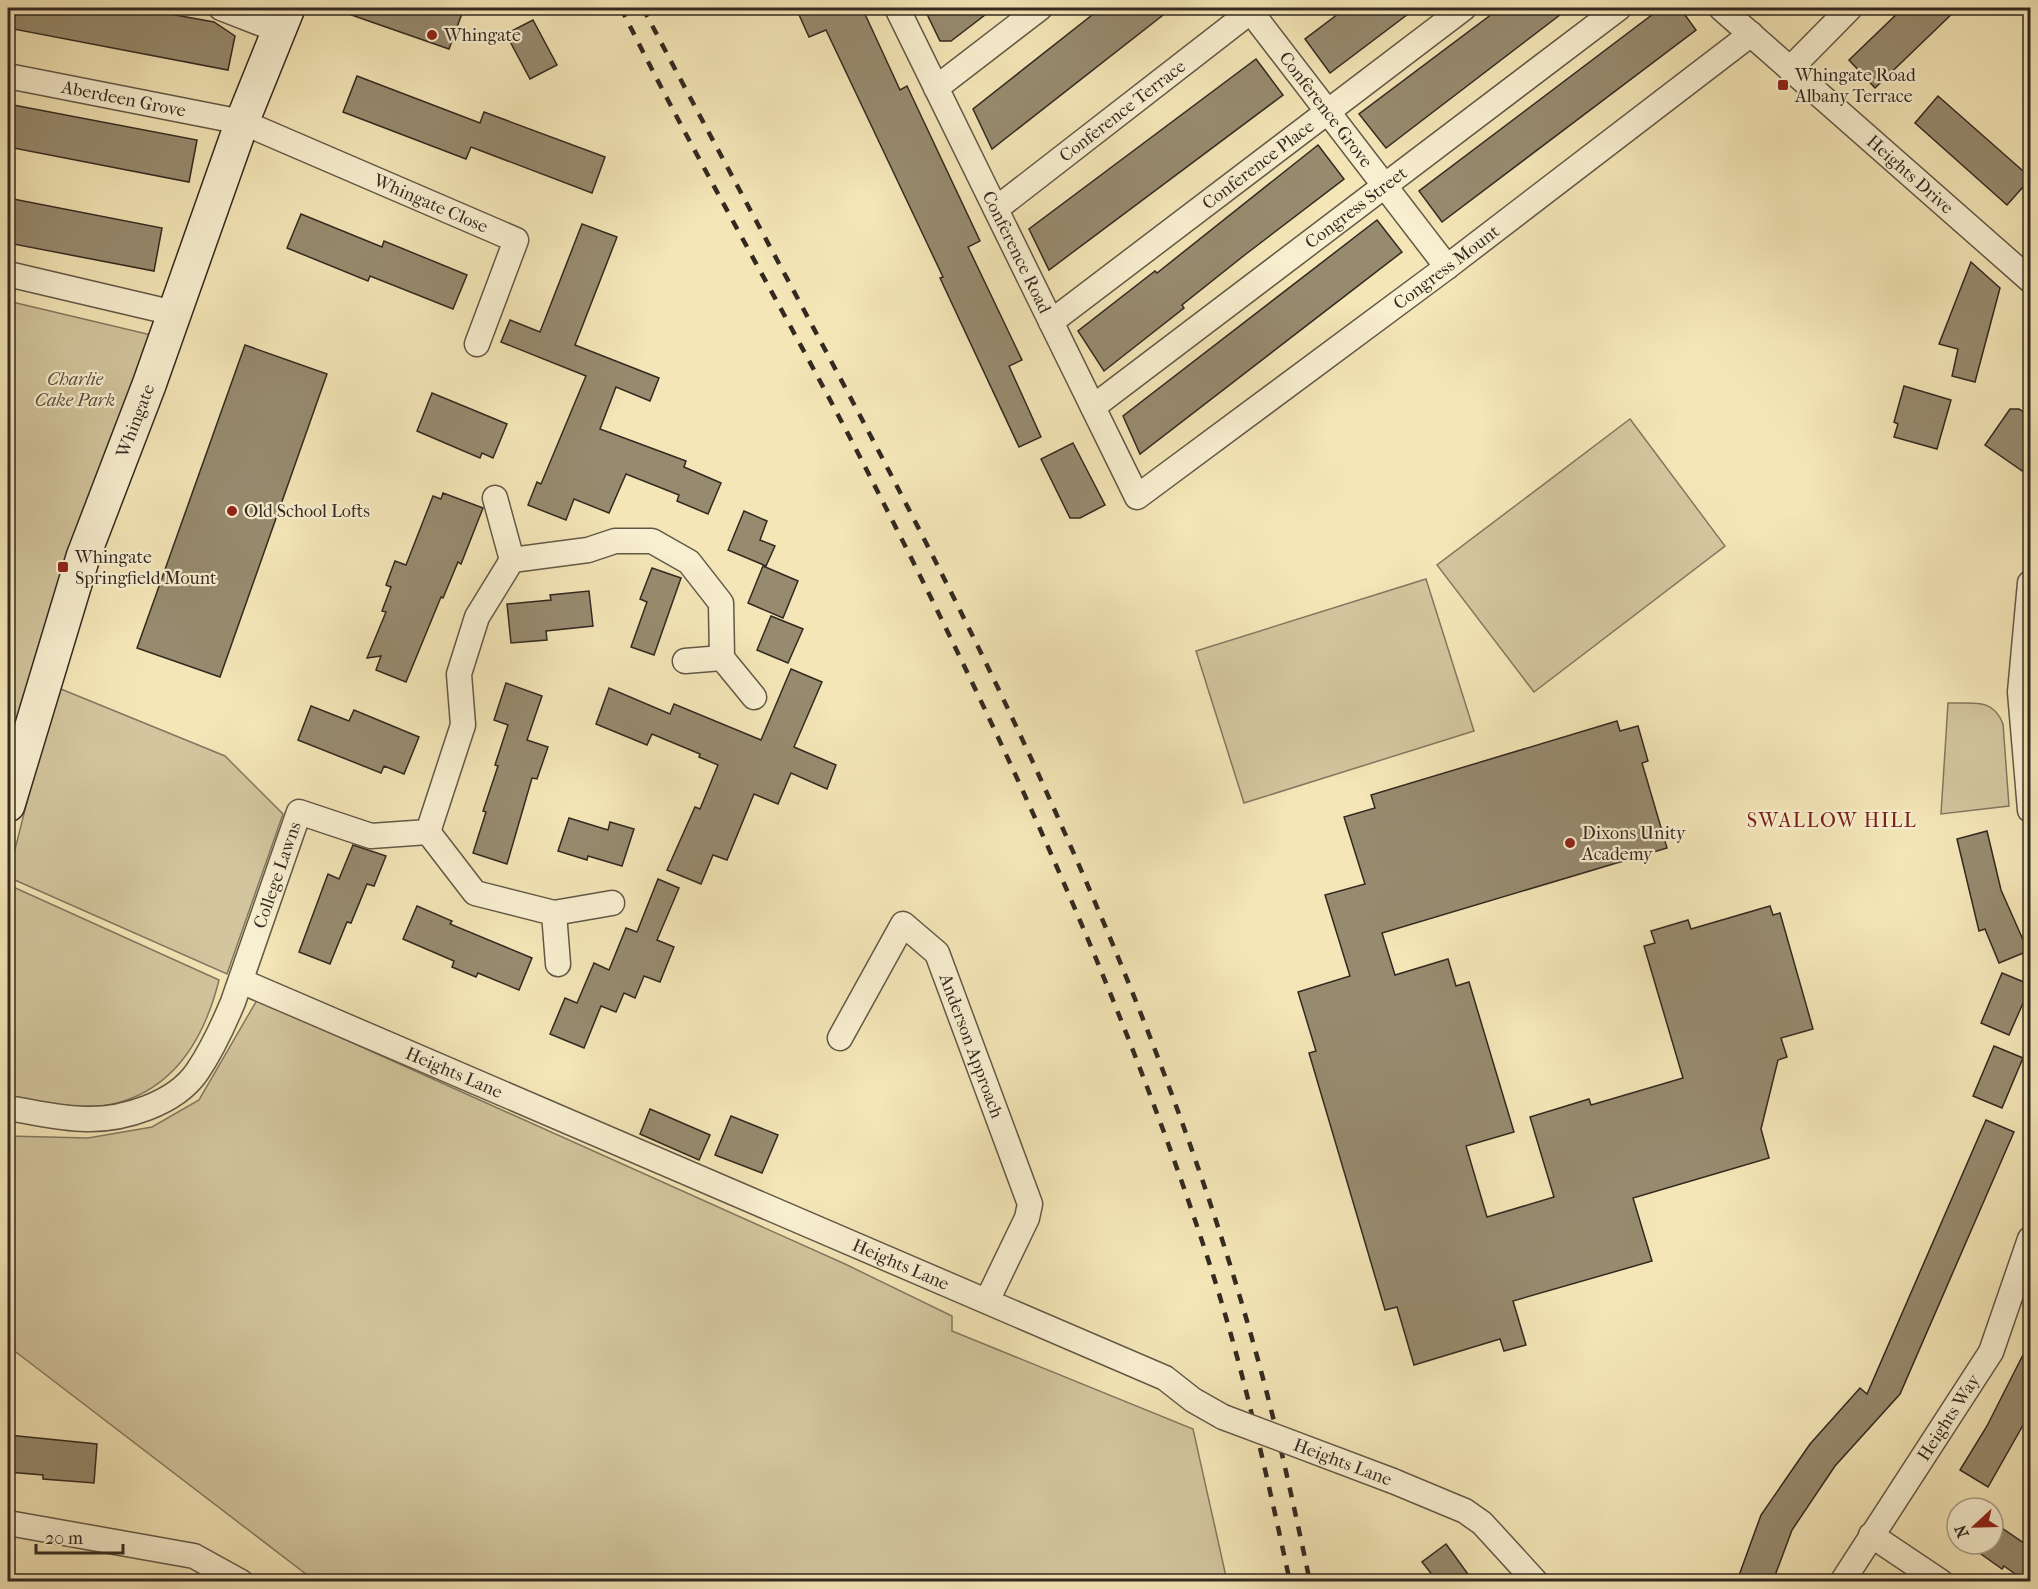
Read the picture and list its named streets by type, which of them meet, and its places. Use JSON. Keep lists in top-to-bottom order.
{
  "streets": {
    "street": [
      "Aberdeen Grove",
      "Conference Grove",
      "Conference Terrace",
      "Conference Place",
      "Heights Drive",
      "Whingate Close",
      "Congress Street",
      "Conference Road",
      "Congress Mount",
      "Whingate",
      "College Lawns",
      "Anderson Approach",
      "Heights Lane",
      "Heights Way"
    ]
  },
  "crossings": [
    ["Aberdeen Grove", "Whingate Close"],
    ["Aberdeen Grove", "Whingate"],
    ["Conference Grove", "Conference Terrace"],
    ["Conference Grove", "Conference Place"],
    ["Conference Grove", "Congress Street"],
    ["Conference Grove", "Congress Mount"],
    ["Conference Terrace", "Conference Road"],
    ["Conference Place", "Conference Road"],
    ["Heights Drive", "Congress Mount"],
    ["Whingate Close", "Whingate"],
    ["Congress Street", "Conference Road"],
    ["Conference Road", "Congress Mount"],
    ["College Lawns", "Heights Lane"],
    ["Anderson Approach", "Heights Lane"]
  ],
  "districts": ["SWALLOW HILL"],
  "parks": ["Charlie Cake Park"],
  "places": {
    "other": ["Whingate", "Old School Lofts", "Dixons Unity Academy"],
    "transit": ["Whingate Road Albany Terrace", "Whingate Springfield Mount"]
  },
  "scale_bar": "20 m",
  "north": "left"
}
